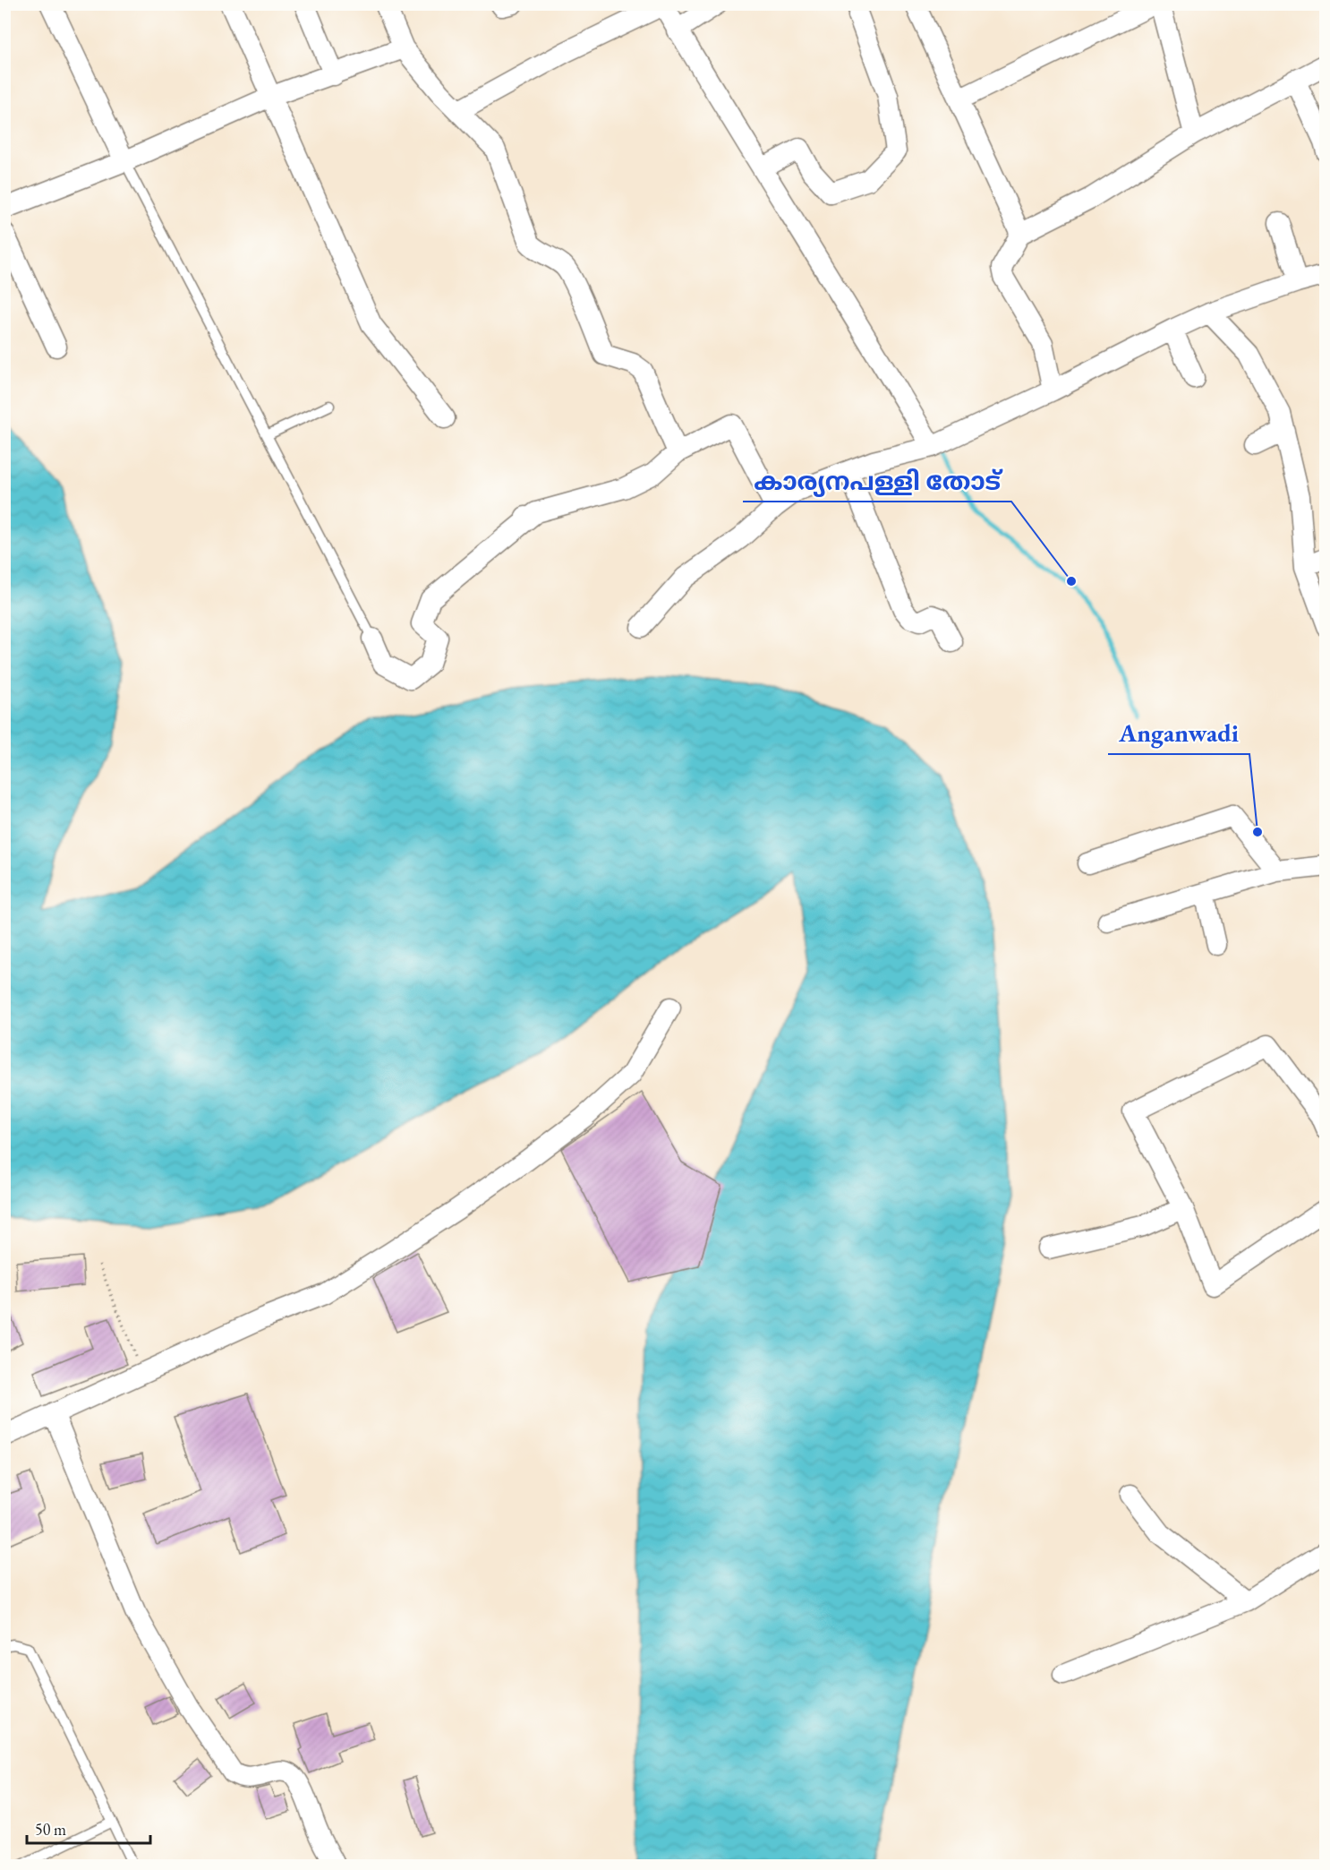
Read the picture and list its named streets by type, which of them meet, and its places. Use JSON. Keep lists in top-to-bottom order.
{
  "places": ["കാര്യനപള്ളി തോട്", "Anganwadi"],
  "scale_bar": "50 m"
}
